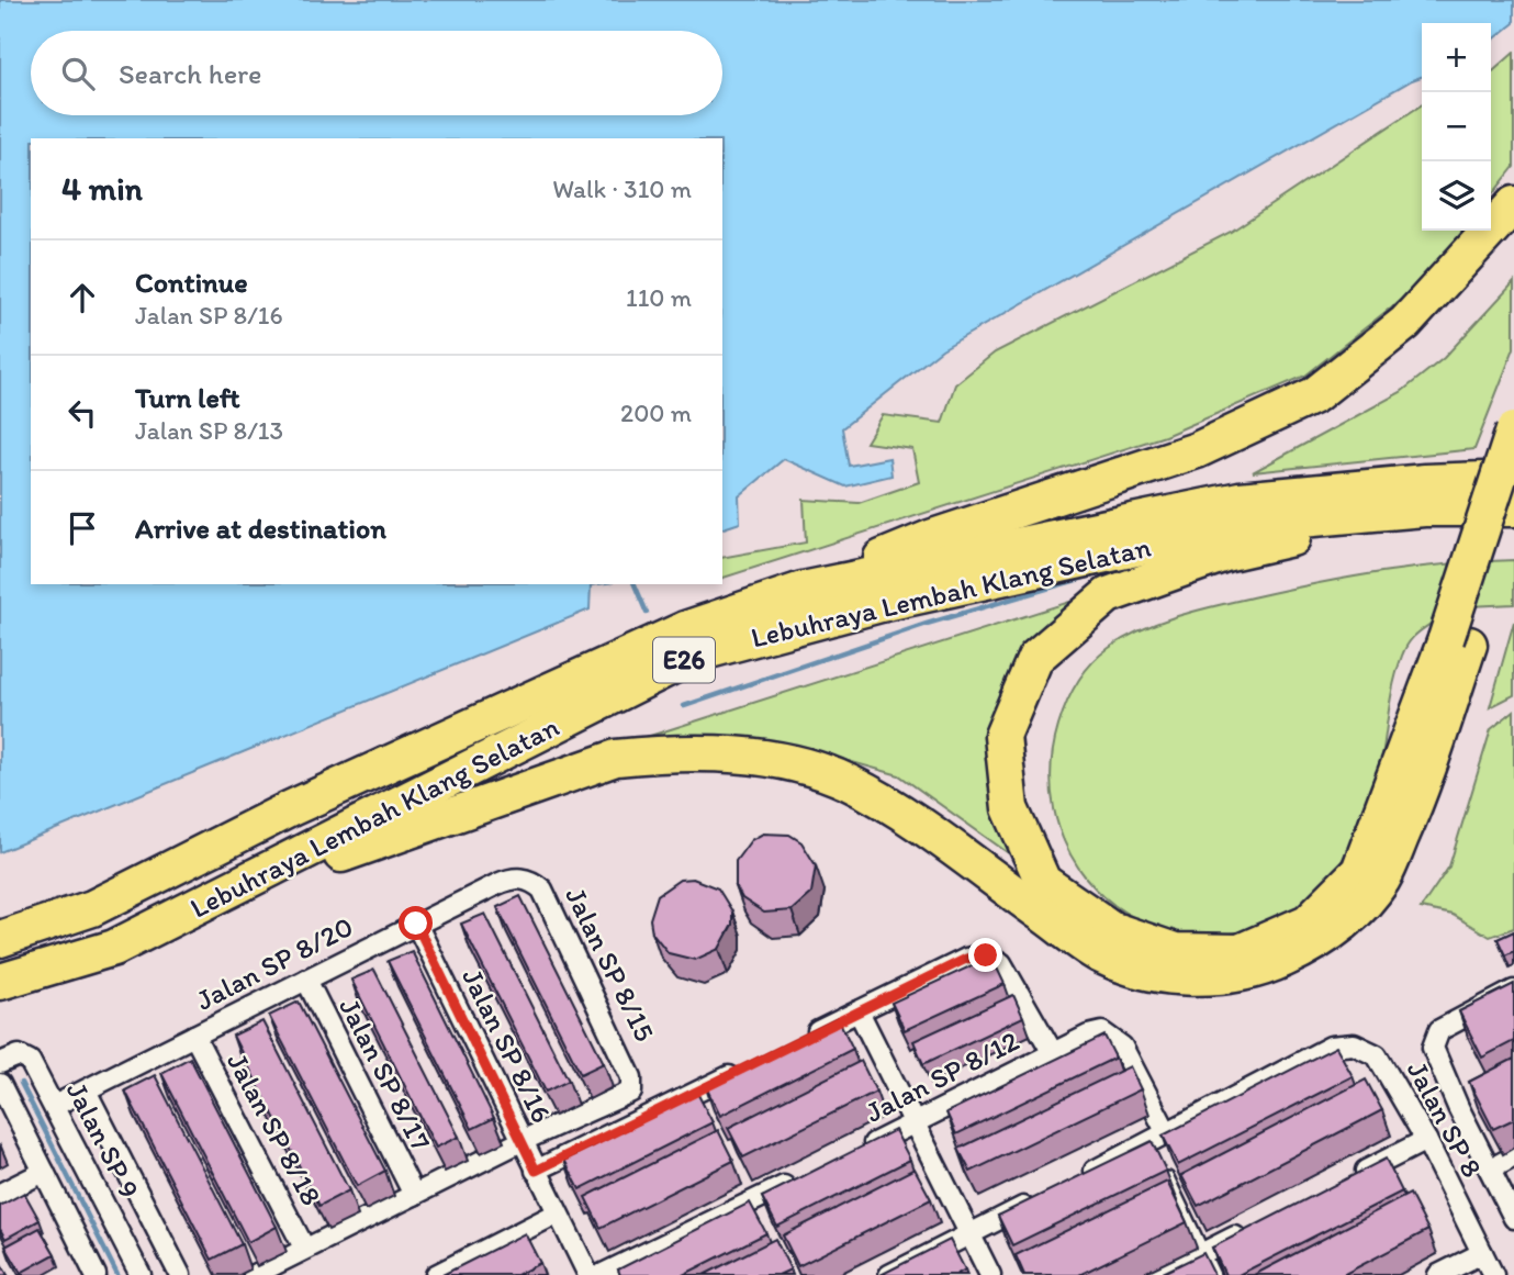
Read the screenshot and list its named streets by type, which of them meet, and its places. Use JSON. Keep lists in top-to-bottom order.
{
  "streets": {
    "highway": ["Lebuhraya Lembah Klang Selatan", "E26"],
    "street": [
      "Jalan SP 8/20",
      "Jalan SP 8/15",
      "Jalan SP 8/16",
      "Jalan SP 8/17",
      "Jalan SP 8/12",
      "Jalan SP 8",
      "Jalan SP 8/18",
      "Jalan SP 9"
    ]
  },
  "crossings": [
    ["Jalan SP 8/20", "Jalan SP 8/15"],
    ["Jalan SP 8/20", "Jalan SP 8/16"],
    ["Jalan SP 8/20", "Jalan SP 8/17"],
    ["Jalan SP 8/20", "Jalan SP 8/18"],
    ["Jalan SP 8/20", "Jalan SP 9"],
    ["Jalan SP 8/15", "Jalan SP 8/16"],
    ["Jalan SP 8/12", "Jalan SP 8"]
  ],
  "page": {
    "map_buttons": ["+", "−"],
    "search": "Search here",
    "heading": ["4 min", "Walk · 310 m"],
    "list": [
      ["Continue", "Jalan SP 8/16", "110 m"],
      ["Turn left", "Jalan SP 8/13", "200 m"],
      "Arrive at destination"
    ]
  }
}
